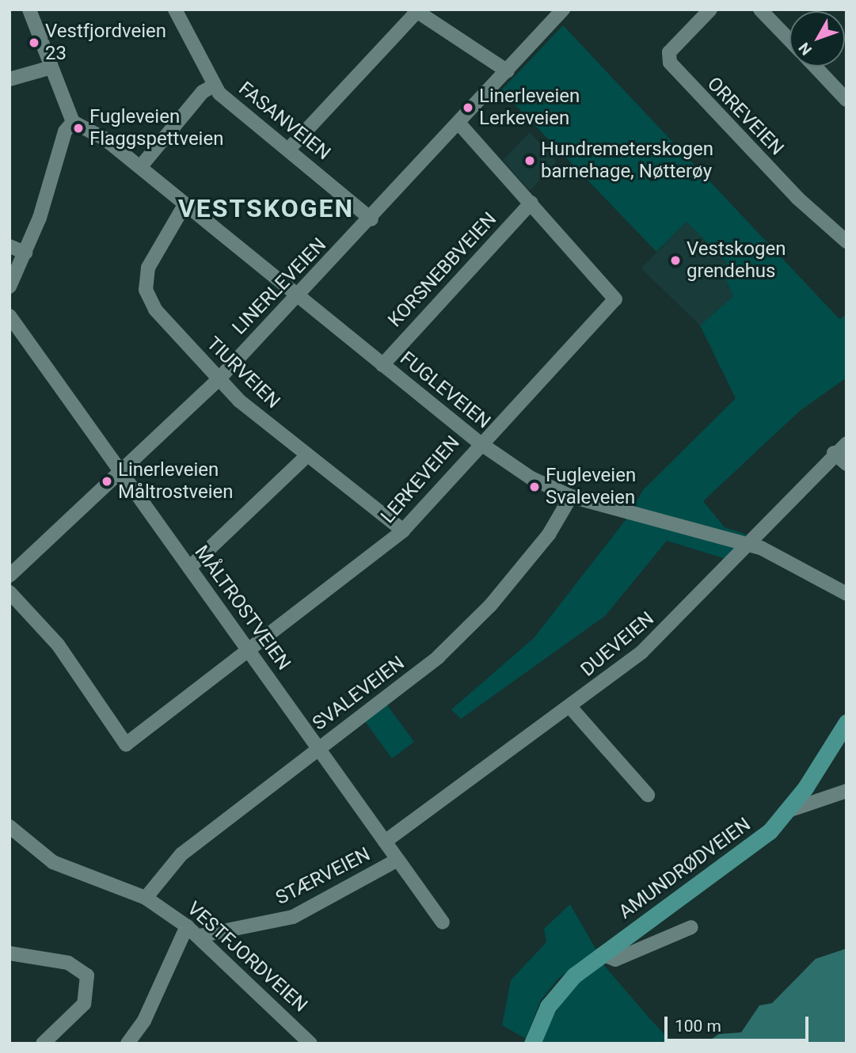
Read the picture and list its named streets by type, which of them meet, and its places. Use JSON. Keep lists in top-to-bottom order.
{
  "streets": {
    "main road": ["AMUNDRØDVEIEN"],
    "street": [
      "ORREVEIEN",
      "FASANVEIEN",
      "KORSNEBBVEIEN",
      "LINERLEVEIEN",
      "TIURVEIEN",
      "FUGLEVEIEN",
      "LERKEVEIEN",
      "MÅLTROSTVEIEN",
      "DUEVEIEN",
      "SVALEVEIEN",
      "STÆRVEIEN",
      "VESTFJORDVEIEN"
    ]
  },
  "crossings": [
    ["FASANVEIEN", "LINERLEVEIEN"],
    ["KORSNEBBVEIEN", "FUGLEVEIEN"],
    ["KORSNEBBVEIEN", "LERKEVEIEN"],
    ["LINERLEVEIEN", "TIURVEIEN"],
    ["LINERLEVEIEN", "FUGLEVEIEN"],
    ["LINERLEVEIEN", "LERKEVEIEN"],
    ["LINERLEVEIEN", "MÅLTROSTVEIEN"],
    ["TIURVEIEN", "FUGLEVEIEN"],
    ["TIURVEIEN", "LERKEVEIEN"],
    ["FUGLEVEIEN", "LERKEVEIEN"],
    ["FUGLEVEIEN", "DUEVEIEN"],
    ["FUGLEVEIEN", "SVALEVEIEN"],
    ["LERKEVEIEN", "MÅLTROSTVEIEN"],
    ["MÅLTROSTVEIEN", "DUEVEIEN"],
    ["MÅLTROSTVEIEN", "SVALEVEIEN"],
    ["MÅLTROSTVEIEN", "STÆRVEIEN"],
    ["SVALEVEIEN", "VESTFJORDVEIEN"],
    ["STÆRVEIEN", "VESTFJORDVEIEN"]
  ],
  "districts": ["VESTSKOGEN"],
  "places": [
    "Vestfjordveien 23",
    "Linerleveien Lerkeveien",
    "Fugleveien Flaggspettveien",
    "Hundremeterskogen barnehage, Nøtterøy",
    "Vestskogen grendehus",
    "Linerleveien Måltrostveien",
    "Fugleveien Svaleveien"
  ],
  "scale_bar": "100 m",
  "north": "bottom left"
}
